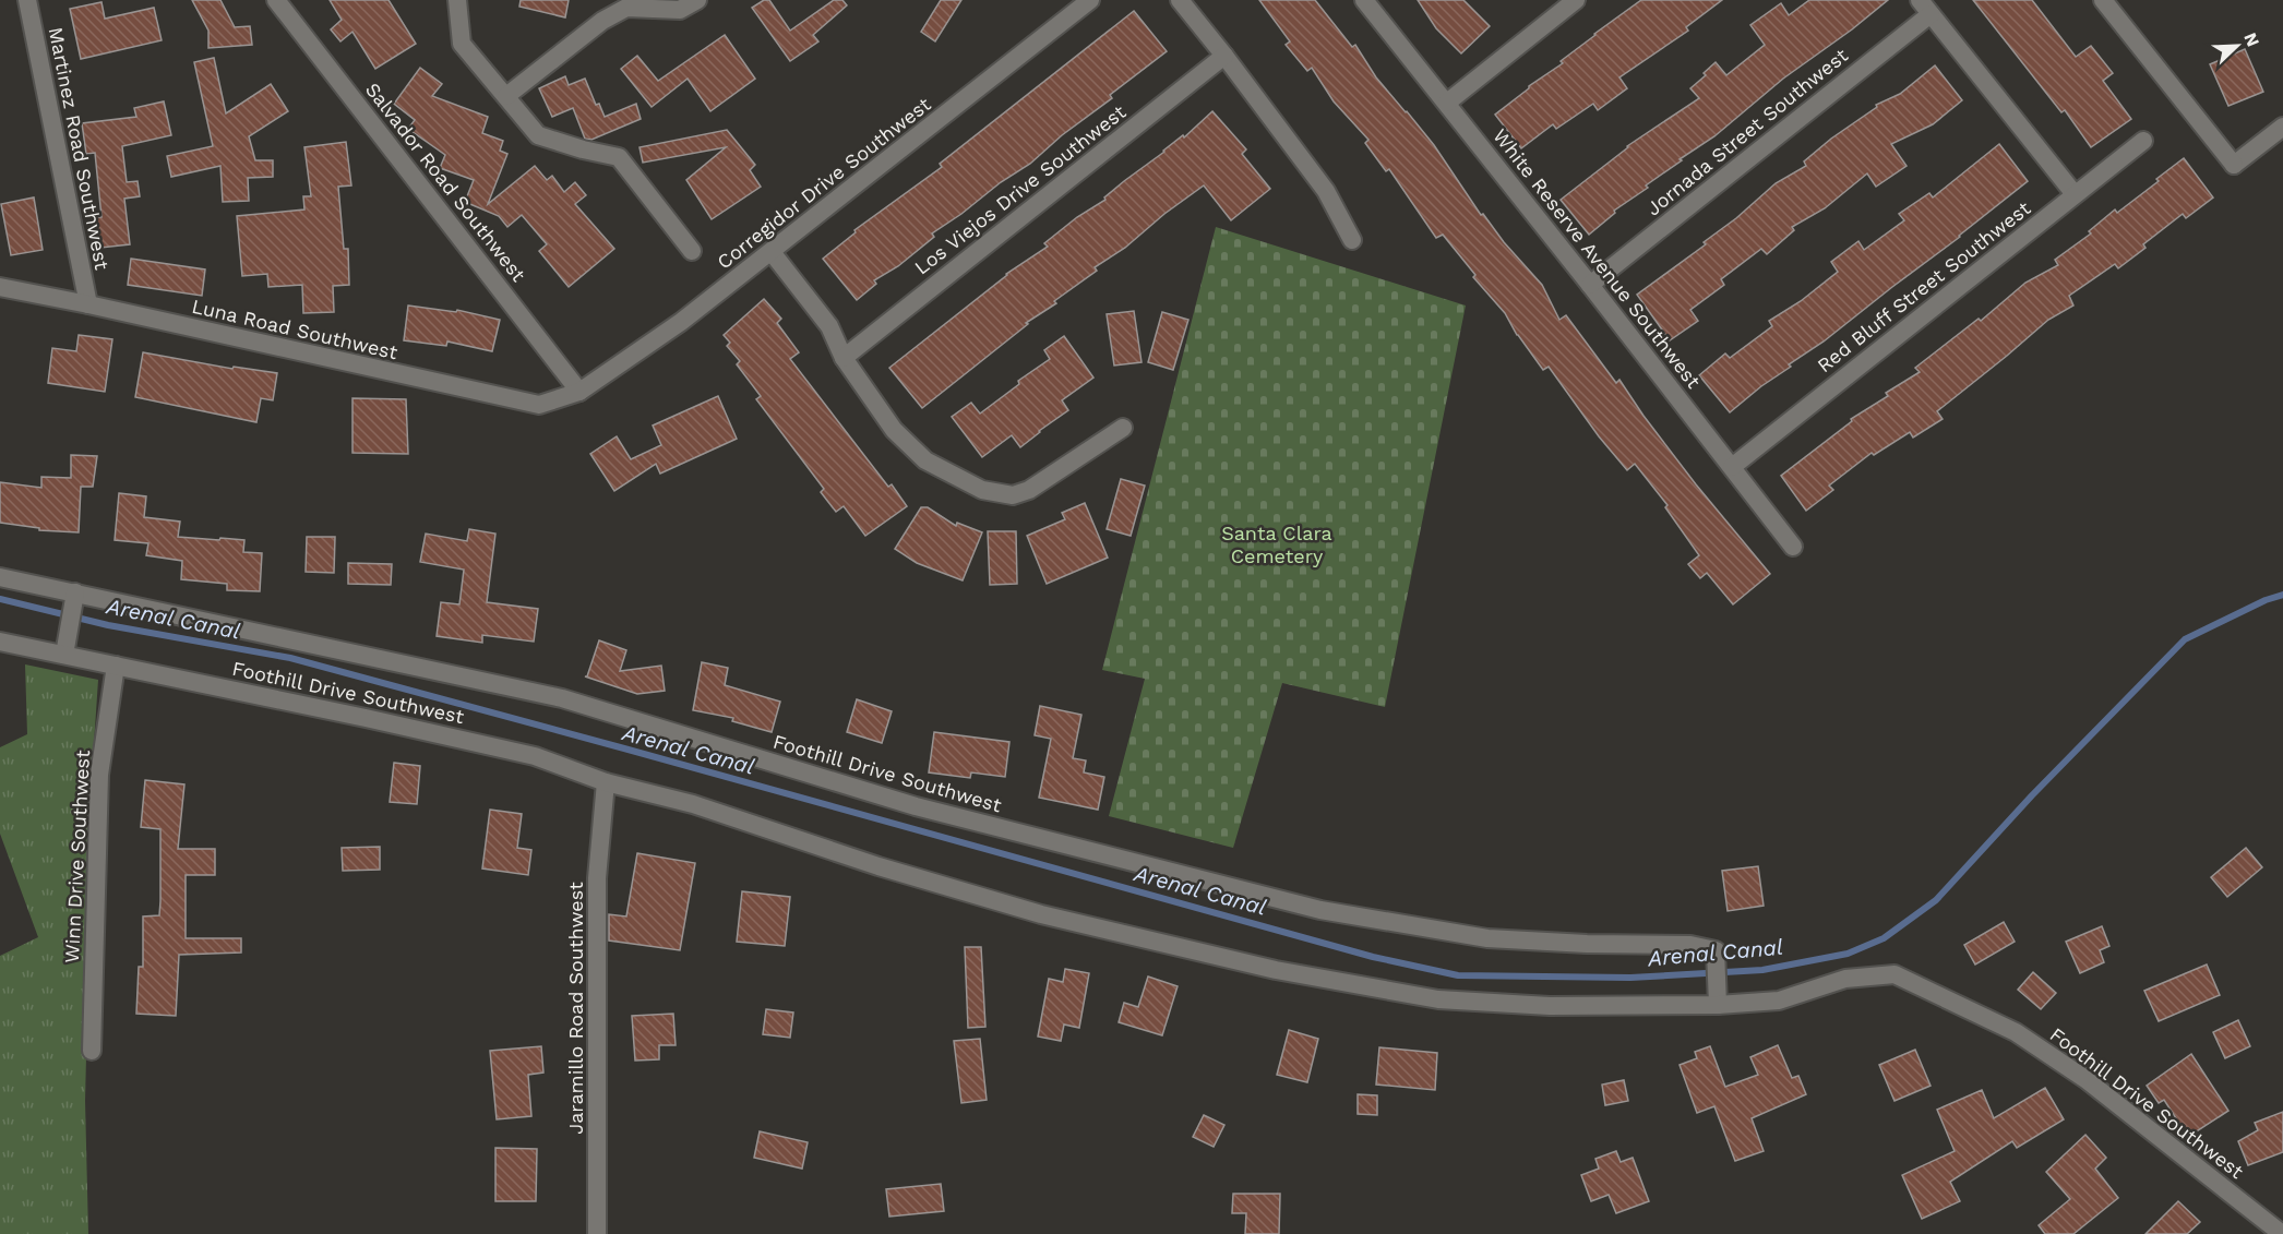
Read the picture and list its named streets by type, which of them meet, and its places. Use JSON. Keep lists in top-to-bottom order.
{
  "streets": {
    "street": [
      "Jornada Street Southwest",
      "Martinez Road Southwest",
      "Salvador Road Southwest",
      "Corregidor Drive Southwest",
      "Los Viejos Drive Southwest",
      "White Reserve Avenue Southwest",
      "Red Bluff Street Southwest",
      "Luna Road Southwest",
      "Foothill Drive Southwest",
      "Winn Drive Southwest",
      "Jaramillo Road Southwest"
    ]
  },
  "crossings": [
    ["Jornada Street Southwest", "White Reserve Avenue Southwest"],
    ["Martinez Road Southwest", "Luna Road Southwest"],
    ["Salvador Road Southwest", "Corregidor Drive Southwest"],
    ["Salvador Road Southwest", "Luna Road Southwest"],
    ["Corregidor Drive Southwest", "Luna Road Southwest"],
    ["White Reserve Avenue Southwest", "Red Bluff Street Southwest"],
    ["Foothill Drive Southwest", "Winn Drive Southwest"],
    ["Foothill Drive Southwest", "Jaramillo Road Southwest"]
  ],
  "water": ["Arenal Canal"],
  "parks": ["Santa Clara Cemetery"],
  "north": "top right"
}
